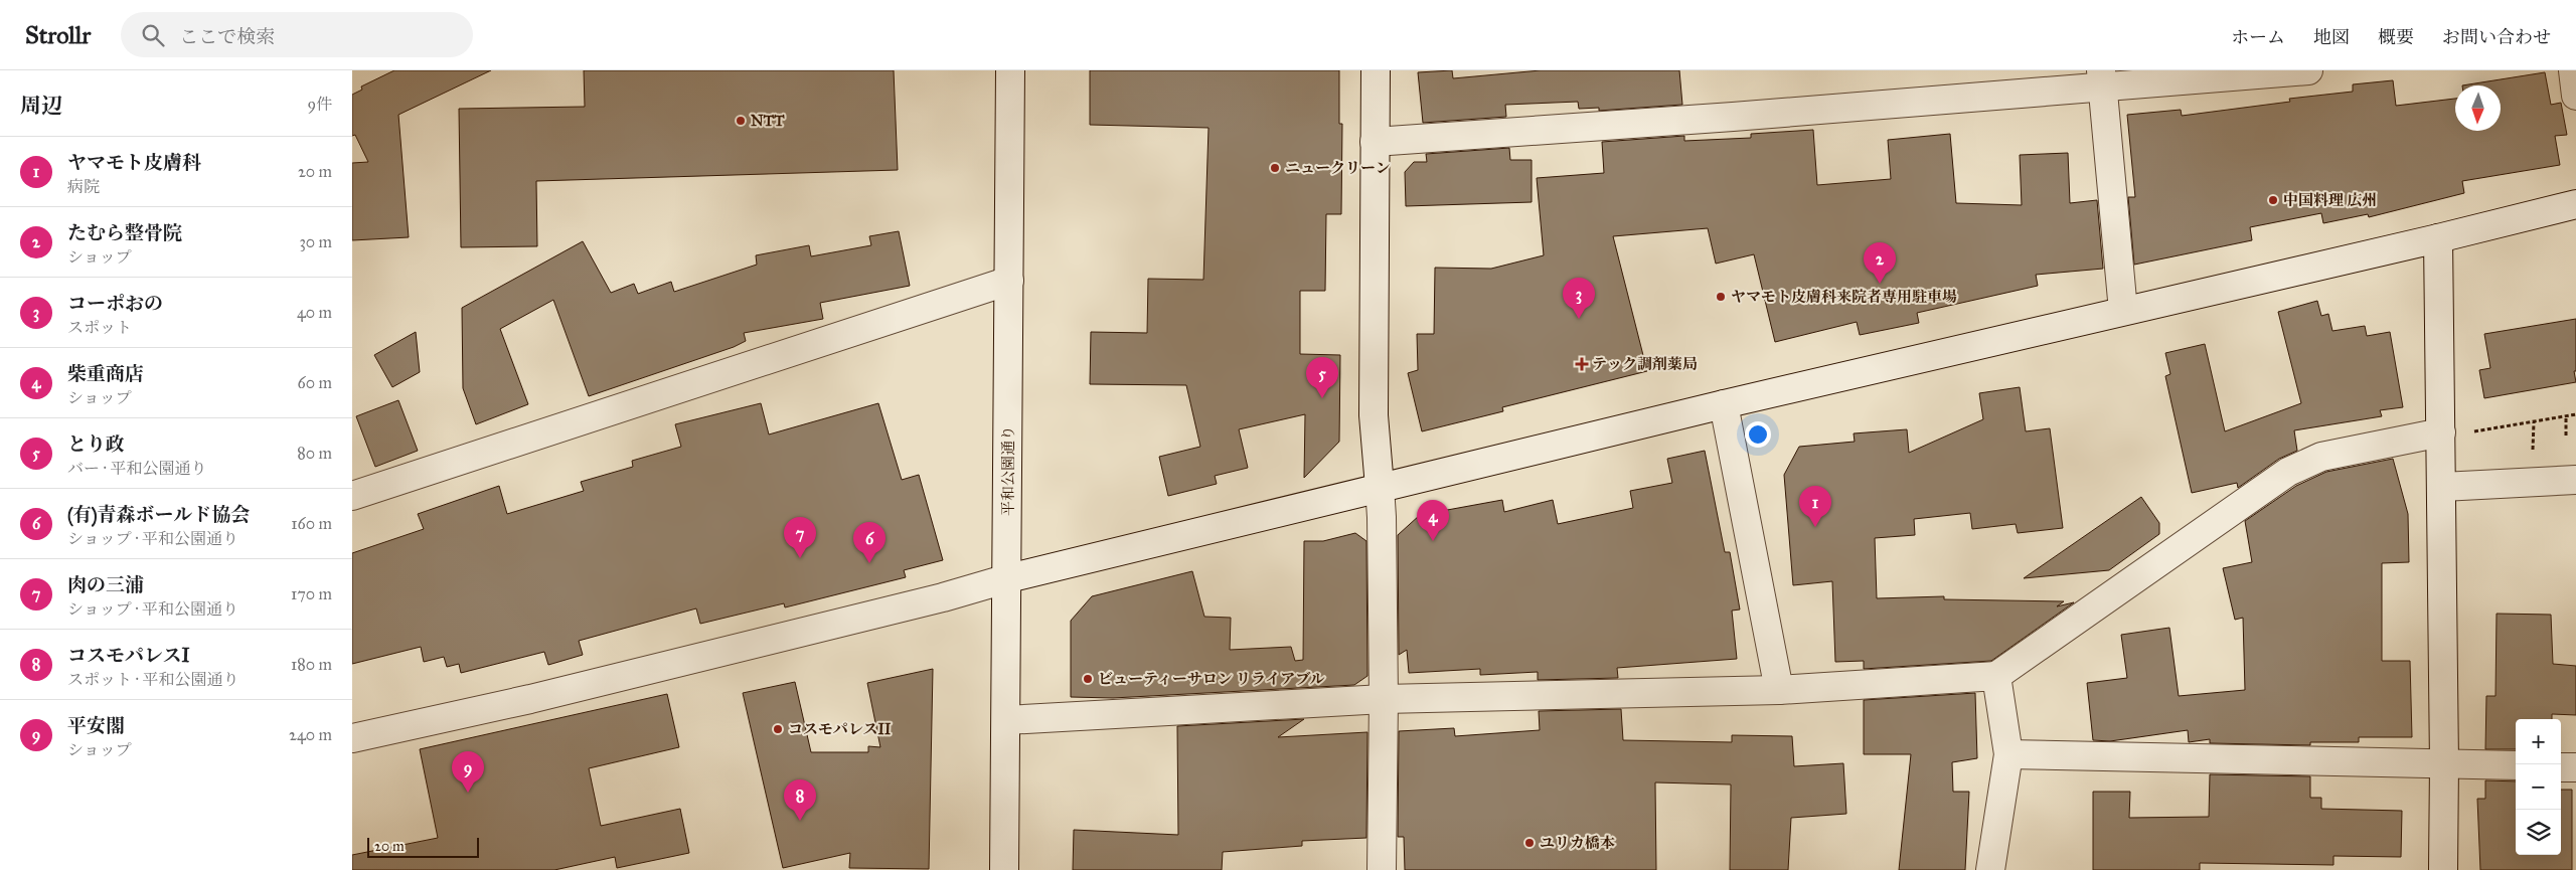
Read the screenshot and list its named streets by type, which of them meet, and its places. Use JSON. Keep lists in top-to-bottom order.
{
  "streets": {
    "street": ["平和公園通り"]
  },
  "places": {
    "other": [
      "NTT",
      "ニュークリーン",
      "中国料理 広州",
      "ヤマモト皮膚科来院者専用駐車場",
      "ビューティーサロン リライアブル",
      "コスモパレスII",
      "ユリカ橋本"
    ],
    "health": ["テック調剤薬局"]
  },
  "scale_bar": "20 m",
  "north": "bottom",
  "page": {
    "header": "Strollr",
    "search": "ここで検索",
    "nav": [
      "ホーム",
      "地図",
      "概要",
      "お問い合わせ"
    ],
    "heading": ["周辺", "9件"],
    "list": [
      {
        "mark": "1",
        "name": "ヤマモト皮膚科",
        "note": "病院",
        "value": "20 m"
      },
      {
        "mark": "2",
        "name": "たむら整骨院",
        "note": "ショップ",
        "value": "30 m"
      },
      {
        "mark": "3",
        "name": "コーポおの",
        "note": "スポット",
        "value": "40 m"
      },
      {
        "mark": "4",
        "name": "柴重商店",
        "note": "ショップ",
        "value": "60 m"
      },
      {
        "mark": "5",
        "name": "とり政",
        "note": "バー · 平和公園通り",
        "value": "80 m"
      },
      {
        "mark": "6",
        "name": "(有)青森ボールド協会",
        "note": "ショップ · 平和公園通り",
        "value": "160 m"
      },
      {
        "mark": "7",
        "name": "肉の三浦",
        "note": "ショップ · 平和公園通り",
        "value": "170 m"
      },
      {
        "mark": "8",
        "name": "コスモパレスI",
        "note": "スポット · 平和公園通り",
        "value": "180 m"
      },
      {
        "mark": "9",
        "name": "平安閣",
        "note": "ショップ",
        "value": "240 m"
      }
    ],
    "pins": [
      "2",
      "3",
      "5",
      "1",
      "4",
      "7",
      "6",
      "9",
      "8"
    ],
    "map_buttons": ["+", "−"],
    "scale": "20 m"
  }
}
